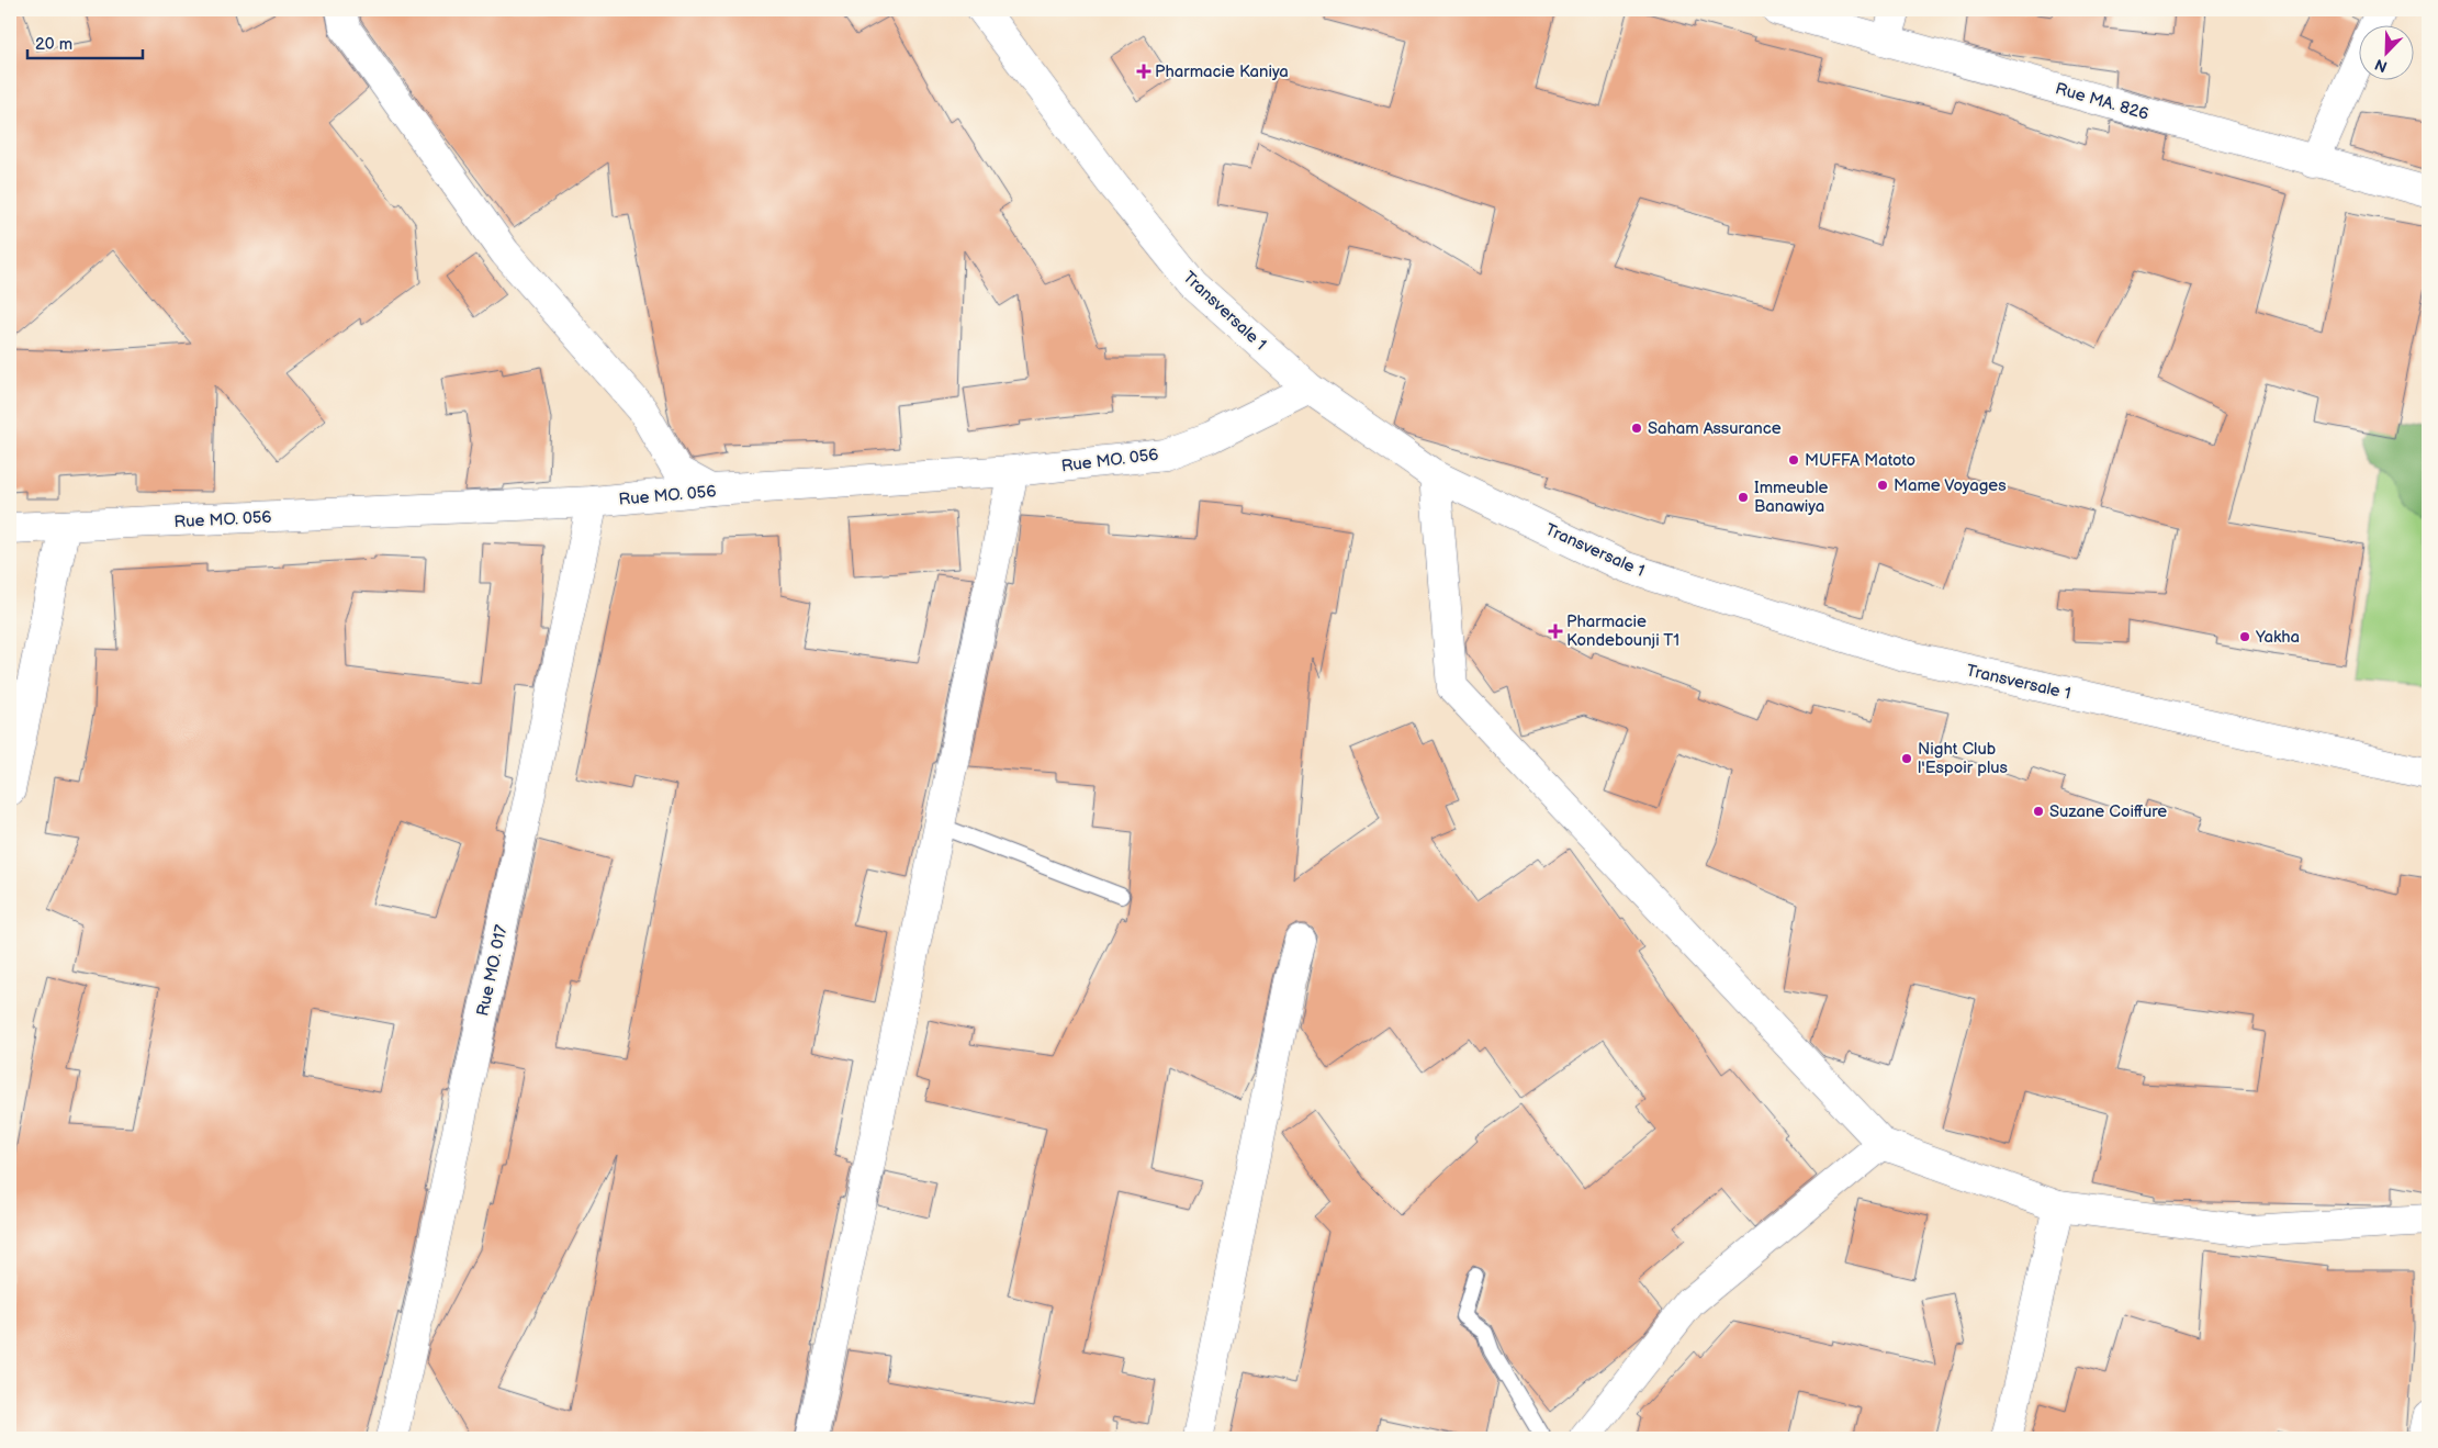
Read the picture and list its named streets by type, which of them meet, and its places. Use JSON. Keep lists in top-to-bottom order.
{
  "streets": {
    "street": [
      "Rue MA. 826",
      "Transversale 1",
      "Rue MO. 056",
      "Rue MO. 017"
    ]
  },
  "crossings": [
    ["Transversale 1", "Rue MO. 056"],
    ["Rue MO. 056", "Rue MO. 017"]
  ],
  "places": {
    "health": ["Pharmacie Kaniya", "Pharmacie Kondebounji T1"],
    "other": [
      "Saham Assurance",
      "MUFFA Matoto",
      "Mame Voyages",
      "Immeuble Banawiya",
      "Yakha",
      "Night Club l'Espoir plus",
      "Suzane Coiffure"
    ]
  },
  "scale_bar": "20 m",
  "north": "bottom left"
}
